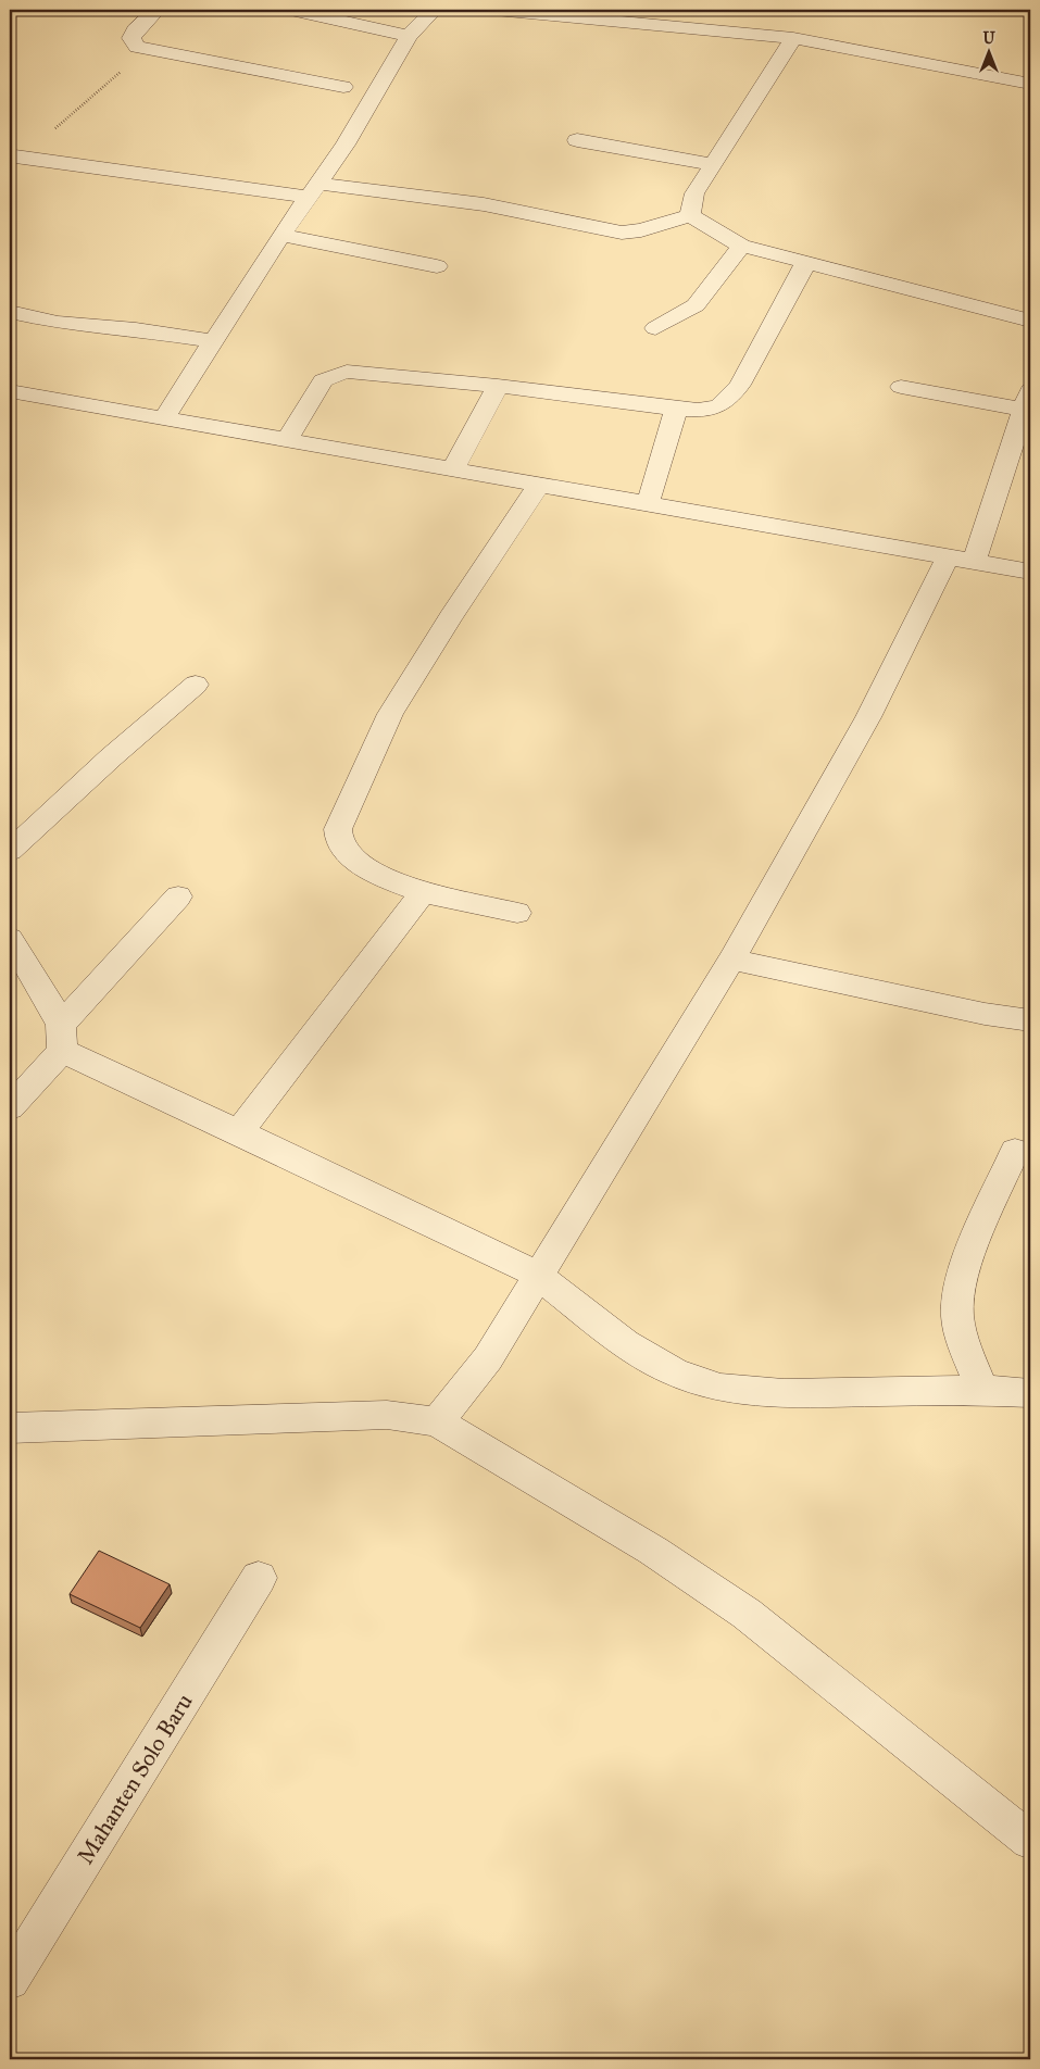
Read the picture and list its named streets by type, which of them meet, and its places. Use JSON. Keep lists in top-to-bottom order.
{
  "streets": {
    "street": ["Mahanten Solo Baru"]
  },
  "north": "top"
}
